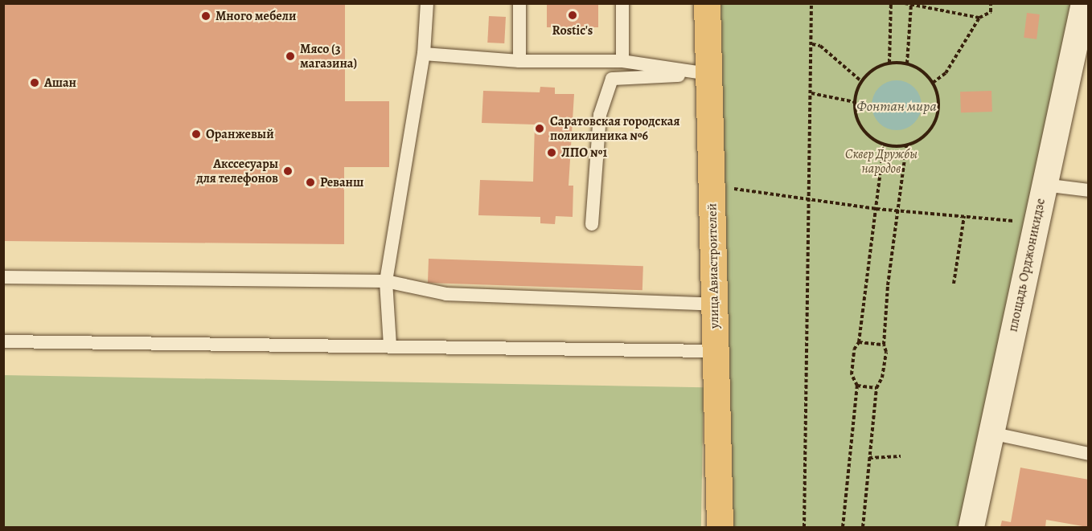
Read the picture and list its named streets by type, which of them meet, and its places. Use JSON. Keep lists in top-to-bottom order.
{
  "streets": {
    "main road": ["улица Авиастроителей"],
    "street": ["площадь Орджоникидзе"]
  },
  "water": ["Фонтан мира"],
  "parks": ["Сквер Дружбы народов"],
  "places": [
    "Rostic's",
    "Много мебели",
    "Мясо (3 магазина)",
    "Ашан",
    "Саратовская городская поликлиника №6",
    "Оранжевый",
    "ЛПО №1",
    "Акссесуары для телефонов",
    "Реванш"
  ]
}
